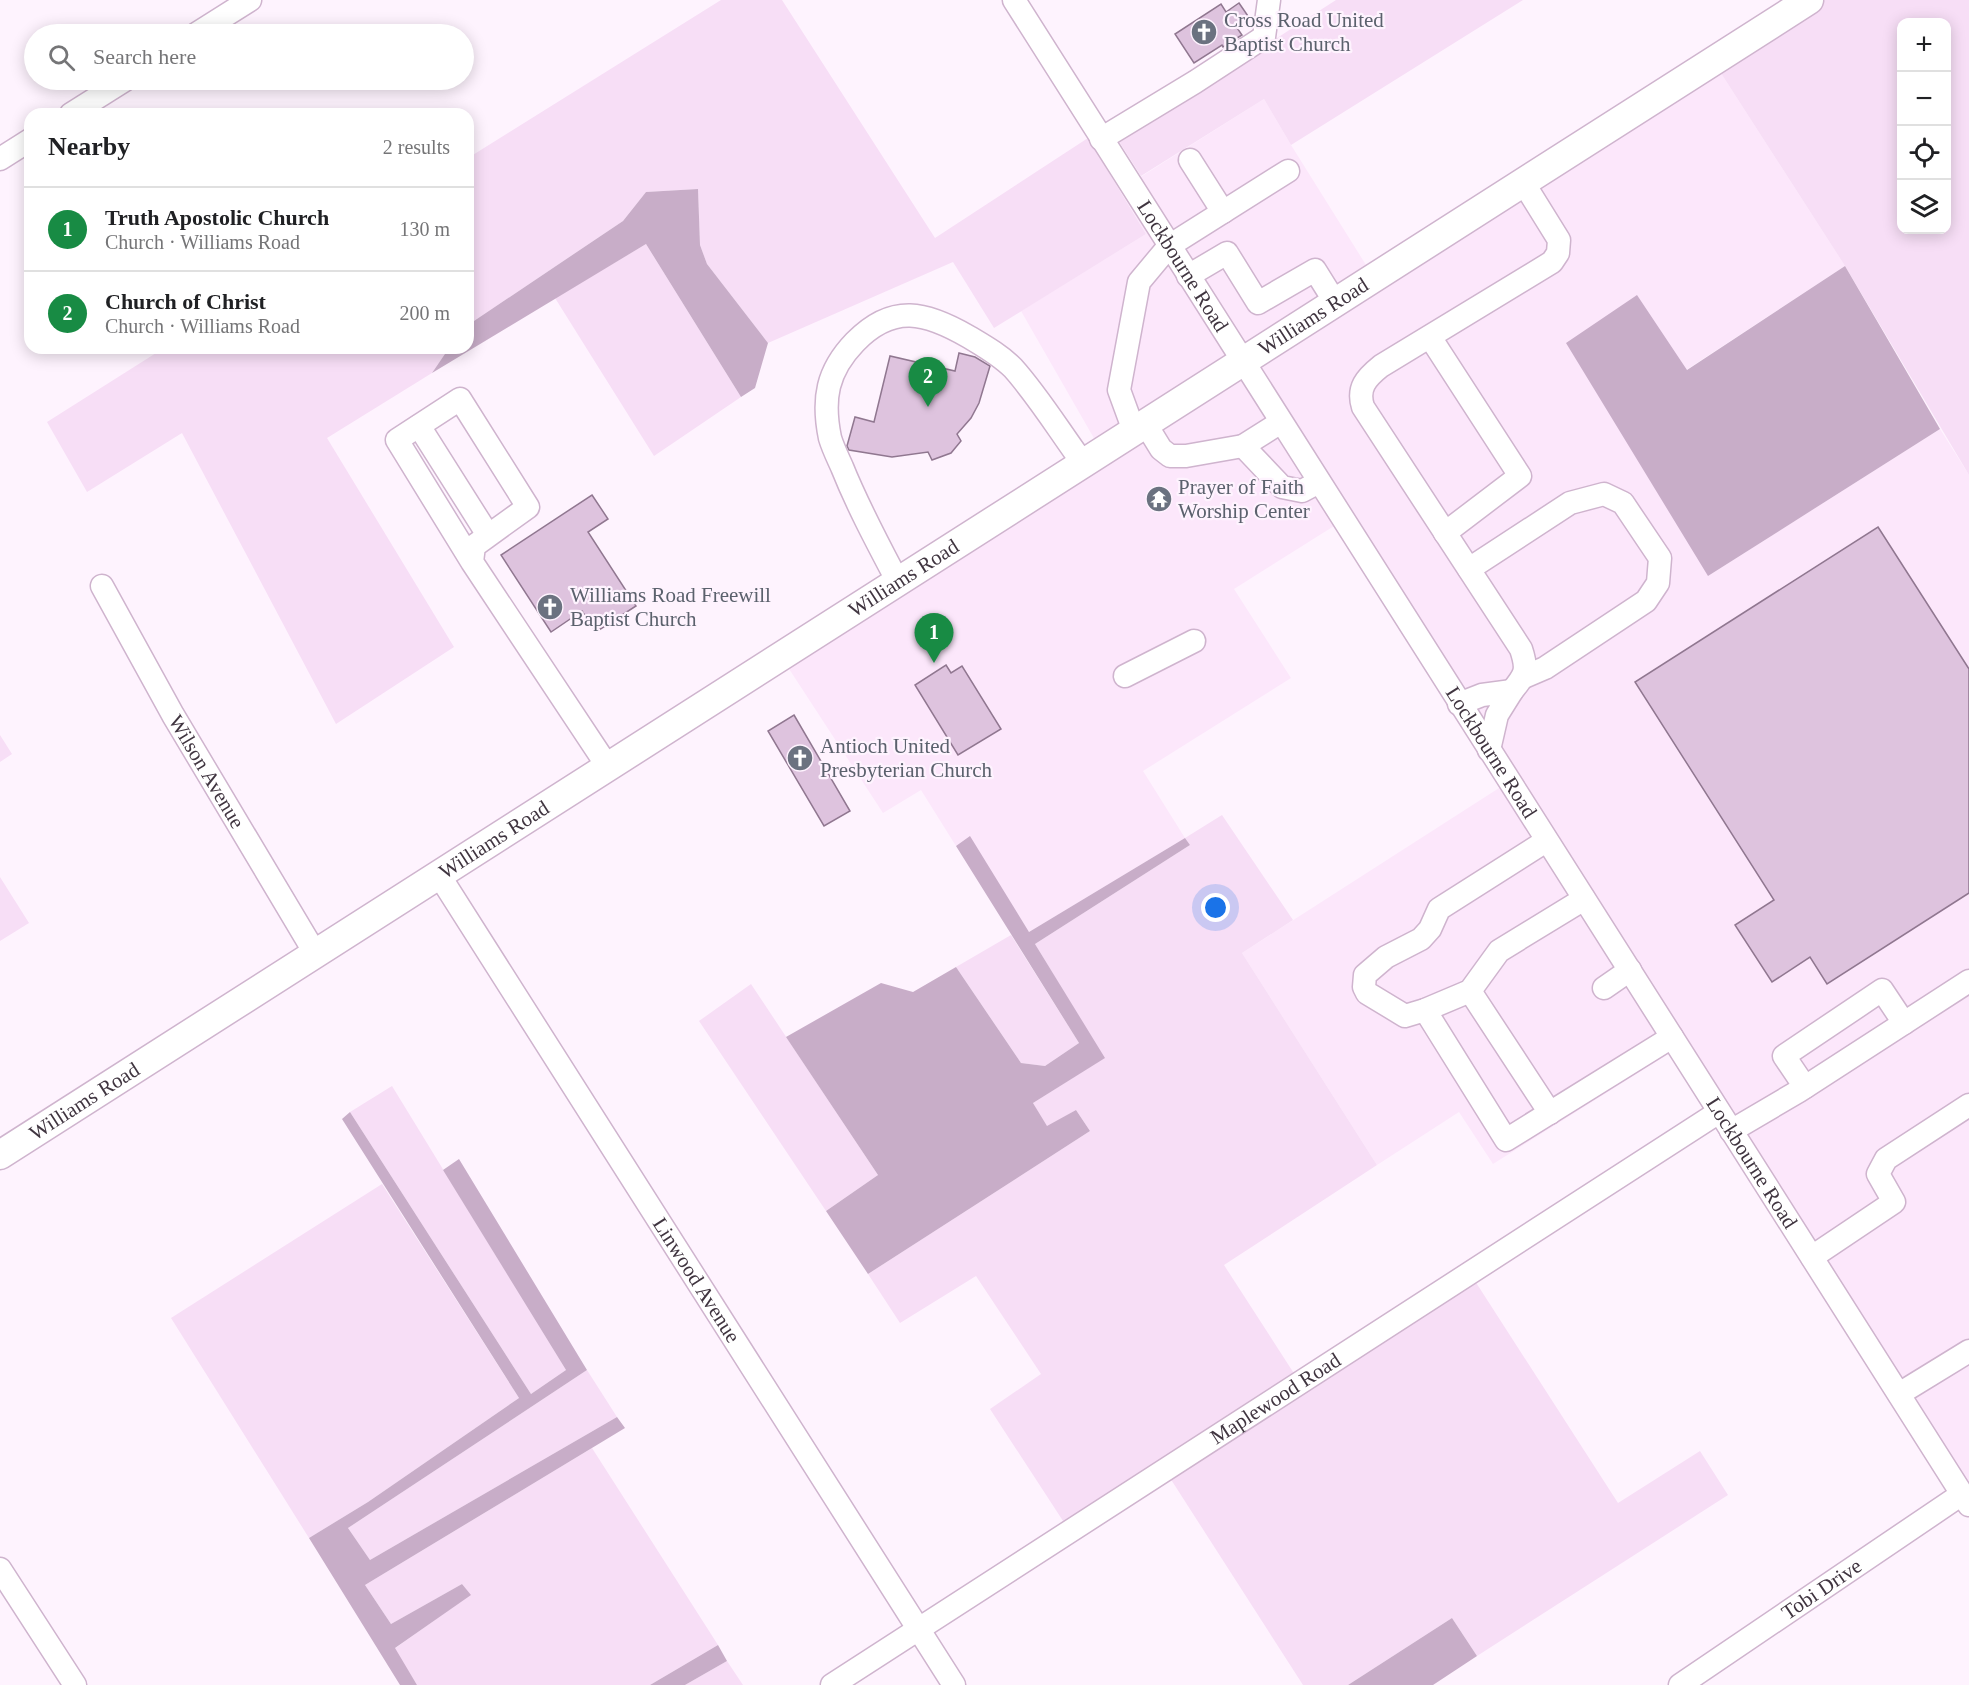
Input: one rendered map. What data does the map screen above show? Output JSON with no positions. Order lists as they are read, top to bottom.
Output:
{
  "streets": {
    "main road": ["Williams Road"],
    "street": [
      "Lockbourne Road",
      "Wilson Avenue",
      "Linwood Avenue",
      "Maplewood Road",
      "Tobi Drive"
    ]
  },
  "crossings": [
    ["Lockbourne Road", "Williams Road"],
    ["Lockbourne Road", "Maplewood Road"],
    ["Lockbourne Road", "Tobi Drive"],
    ["Williams Road", "Wilson Avenue"],
    ["Williams Road", "Linwood Avenue"],
    ["Linwood Avenue", "Maplewood Road"]
  ],
  "places": {
    "church": ["Cross Road United Baptist Church", "Williams Road Freewill Baptist Church", "Antioch United Presbyterian Church"],
    "temple": ["Prayer of Faith Worship Center"]
  },
  "page": {
    "map_buttons": ["+", "−"],
    "search": "Search here",
    "heading": ["Nearby", "2 results"],
    "list": [
      {
        "mark": "1",
        "name": "Truth Apostolic Church",
        "note": "Church · Williams Road",
        "value": "130 m"
      },
      {
        "mark": "2",
        "name": "Church of Christ",
        "note": "Church · Williams Road",
        "value": "200 m"
      }
    ],
    "pins": ["2", "1"]
  }
}
